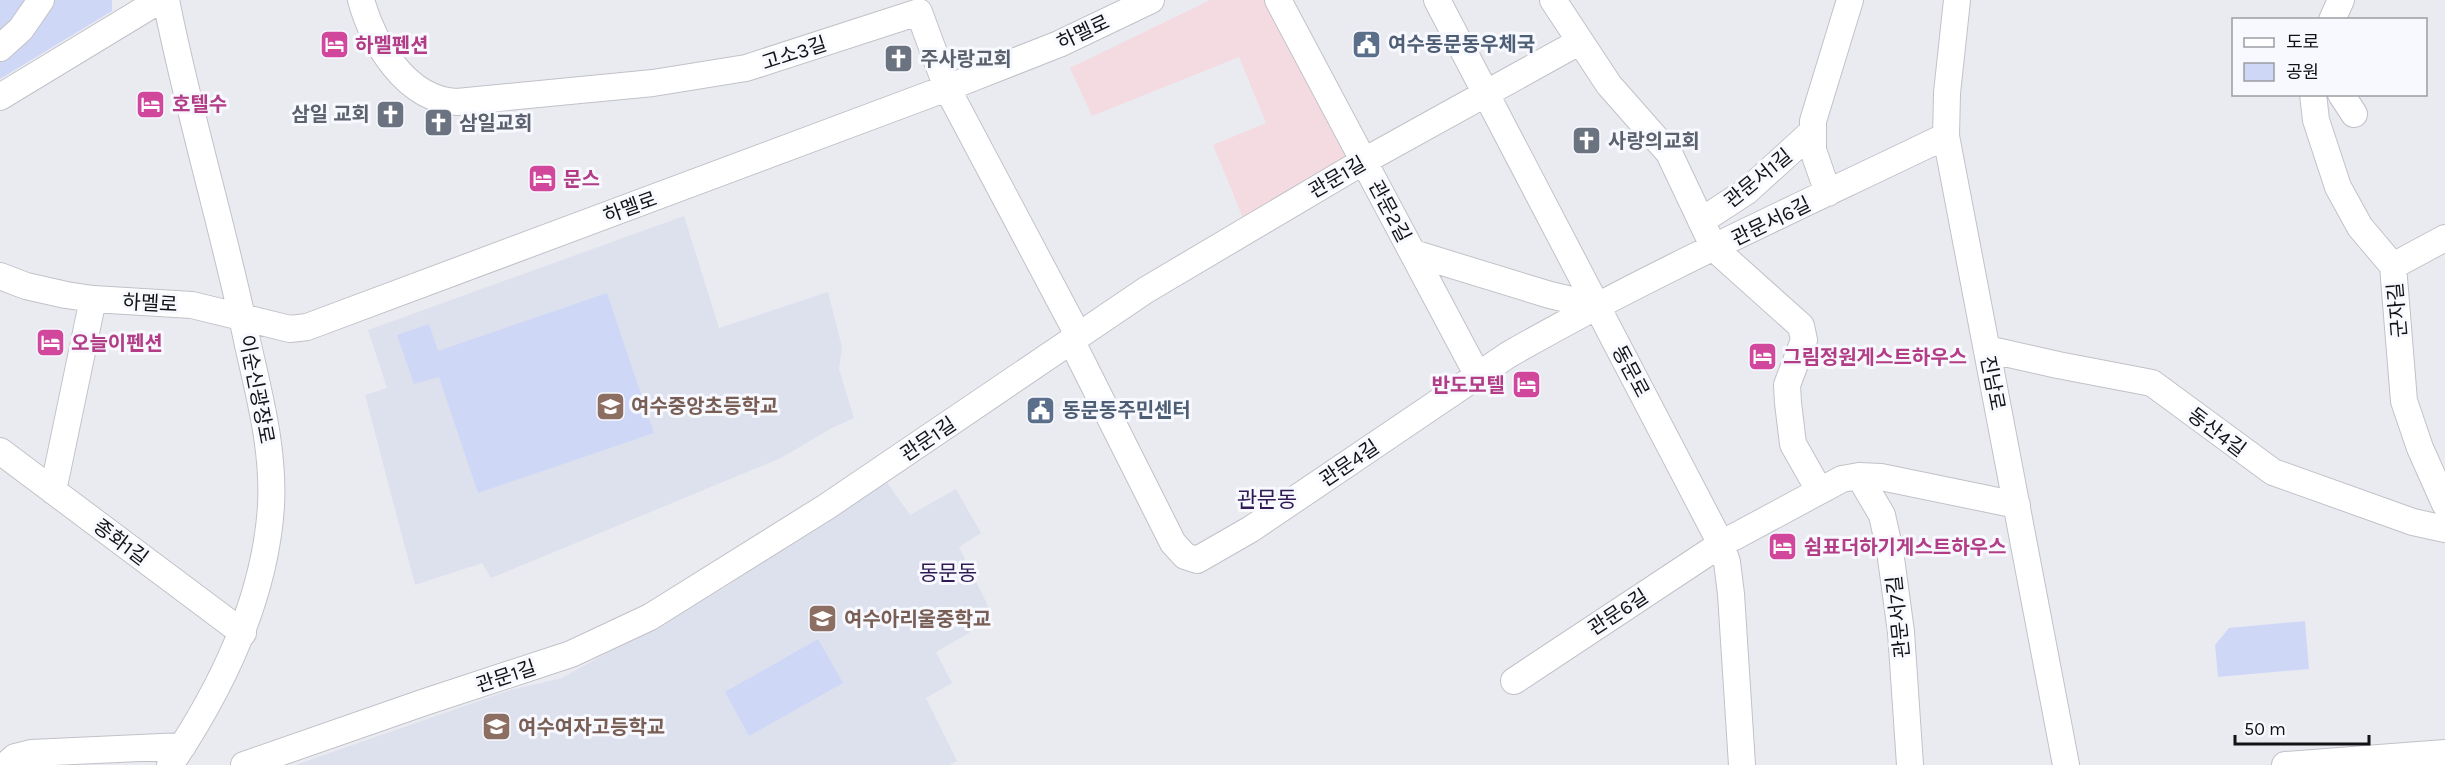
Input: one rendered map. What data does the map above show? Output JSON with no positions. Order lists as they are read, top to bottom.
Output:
{
  "streets": {
    "street": [
      "하멜로",
      "고소3길",
      "관문1길",
      "관문서1길",
      "관문2길",
      "관문서6길",
      "군자길",
      "동문로",
      "진남로",
      "이순신광장로",
      "동산4길",
      "관문4길",
      "종화1길",
      "관문6길",
      "관문서7길"
    ]
  },
  "crossings": [
    ["하멜로", "고소3길"],
    ["하멜로", "이순신광장로"],
    ["하멜로", "종화1길"],
    ["고소3길", "관문1길"],
    ["고소3길", "관문4길"],
    ["관문1길", "관문2길"],
    ["관문1길", "동문로"],
    ["관문1길", "관문4길"],
    ["관문2길", "관문서6길"],
    ["관문2길", "동문로"],
    ["관문2길", "관문4길"],
    ["관문서6길", "동문로"],
    ["관문서6길", "진남로"],
    ["관문서6길", "관문4길"],
    ["동문로", "관문4길"],
    ["동문로", "관문6길"],
    ["진남로", "동산4길"],
    ["이순신광장로", "종화1길"]
  ],
  "districts": ["관문동", "동문동"],
  "places": {
    "public building": ["여수동문동우체국", "동문동주민센터"],
    "hotel": [
      "하멜펜션",
      "호텔수",
      "문스",
      "오늘이펜션",
      "그림정원게스트하우스",
      "반도모텔",
      "쉼표더하기게스트하우스"
    ],
    "church": [
      "주사랑교회",
      "삼일 교회",
      "삼일교회",
      "사랑의교회"
    ],
    "school or university": ["여수중앙초등학교", "여수아리울중학교", "여수여자고등학교"]
  },
  "legend": ["도로", "공원"],
  "scale_bar": "50 m"
}
